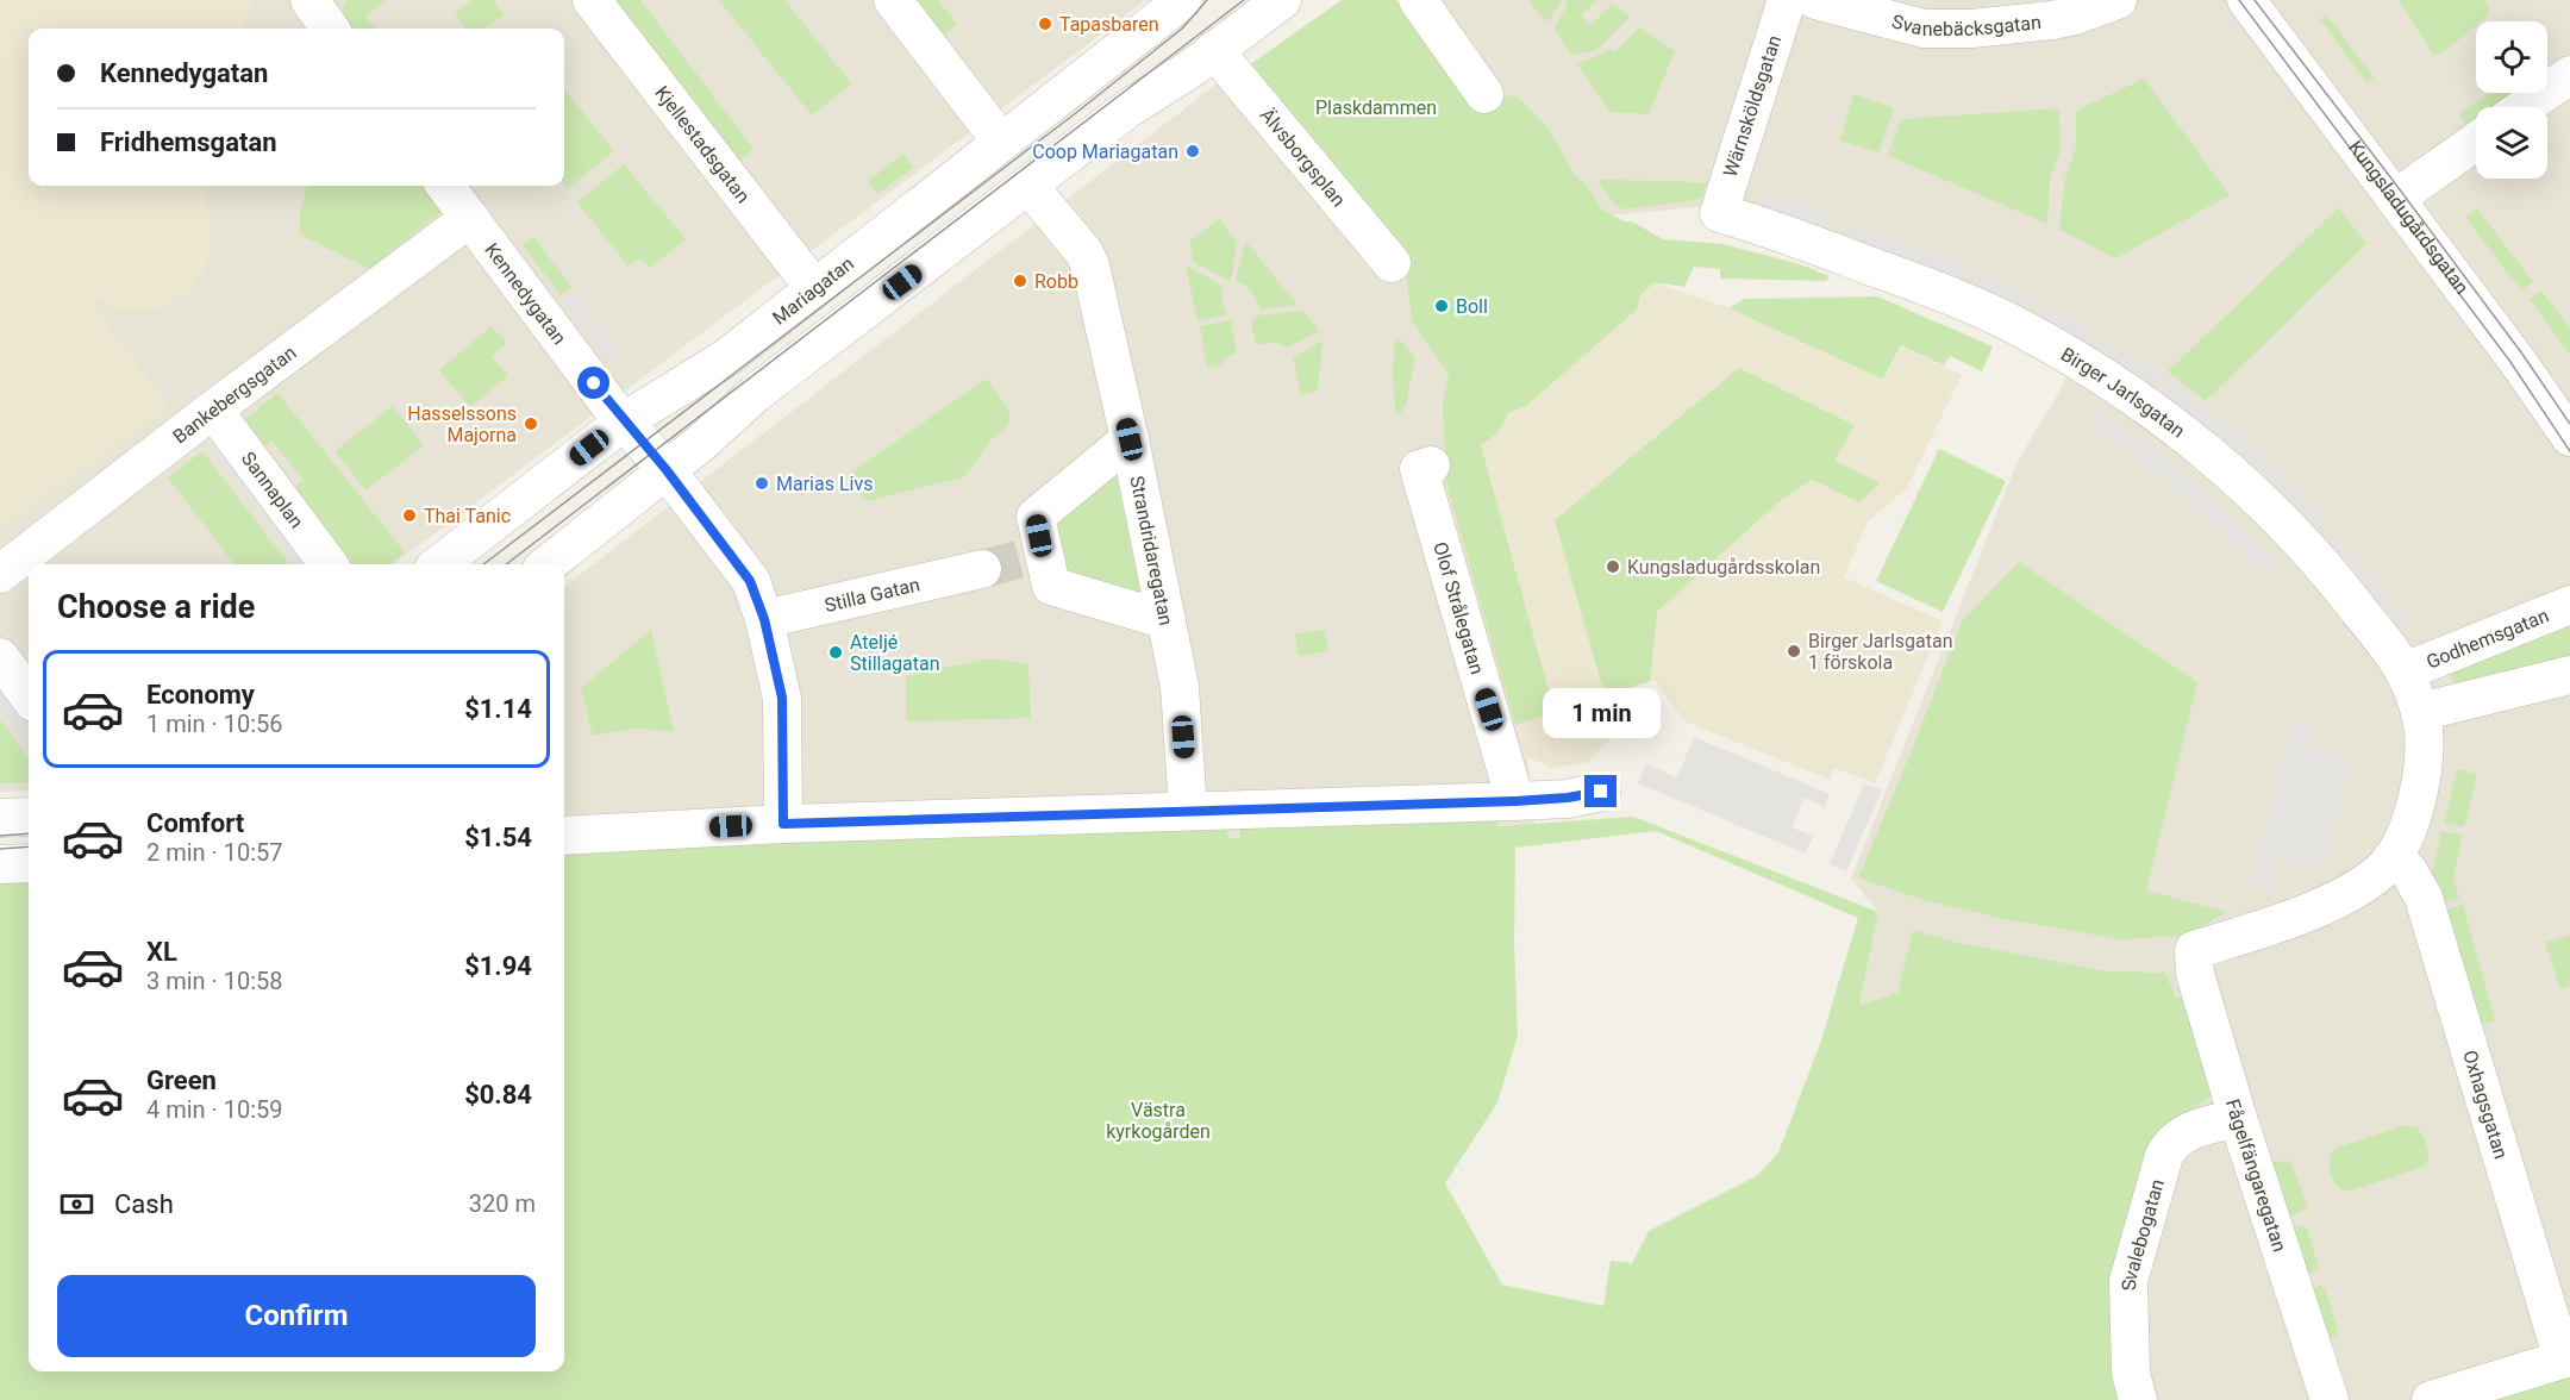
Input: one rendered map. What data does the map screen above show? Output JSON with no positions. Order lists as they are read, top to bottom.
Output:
{
  "streets": {
    "street": [
      "Svanebäcksgatan",
      "Wärnsköldsgatan",
      "Kjellestadsgatan",
      "Älvsborgsplan",
      "Kungsladugårdsgatan",
      "Mariagatan",
      "Kennedygatan",
      "Birger Jarlsgatan",
      "Bankebergsgatan",
      "Sannaplan",
      "Strandridaregatan",
      "Stilla Gatan",
      "Olof Strålegatan",
      "Godhemsgatan",
      "Oxhagsgatan",
      "Fågelfängaregatan",
      "Svalebogatan"
    ]
  },
  "crossings": [
    ["Wärnsköldsgatan", "Birger Jarlsgatan"],
    ["Kjellestadsgatan", "Mariagatan"],
    ["Mariagatan", "Kennedygatan"],
    ["Kennedygatan", "Bankebergsgatan"],
    ["Kennedygatan", "Stilla Gatan"],
    ["Birger Jarlsgatan", "Godhemsgatan"],
    ["Birger Jarlsgatan", "Oxhagsgatan"],
    ["Birger Jarlsgatan", "Fågelfängaregatan"],
    ["Bankebergsgatan", "Sannaplan"],
    ["Oxhagsgatan", "Fågelfängaregatan"],
    ["Fågelfängaregatan", "Svalebogatan"]
  ],
  "parks": ["Plaskdammen", "Västra kyrkogården"],
  "places": [
    "Tapasbaren",
    "Coop Mariagatan",
    "Robb",
    "Boll",
    "Hasselssons Majorna",
    "Marias Livs",
    "Thai Tanic",
    "Kungsladugårdsskolan",
    "Birger Jarlsgatan 1 förskola",
    "Ateljé Stillagatan"
  ],
  "page": {
    "banner": ["Kennedygatan", "Fridhemsgatan"],
    "heading": "Choose a ride",
    "list": [
      {
        "name": "Economy",
        "note": "1 min · 10:56",
        "value": "$1.14"
      },
      {
        "name": "Comfort",
        "note": "2 min · 10:57",
        "value": "$1.54"
      },
      {
        "name": "XL",
        "note": "3 min · 10:58",
        "value": "$1.94"
      },
      {
        "name": "Green",
        "note": "4 min · 10:59",
        "value": "$0.84"
      }
    ],
    "bubble": "1 min",
    "pay": ["Cash", "320 m"],
    "buttons": "Confirm"
  }
}
